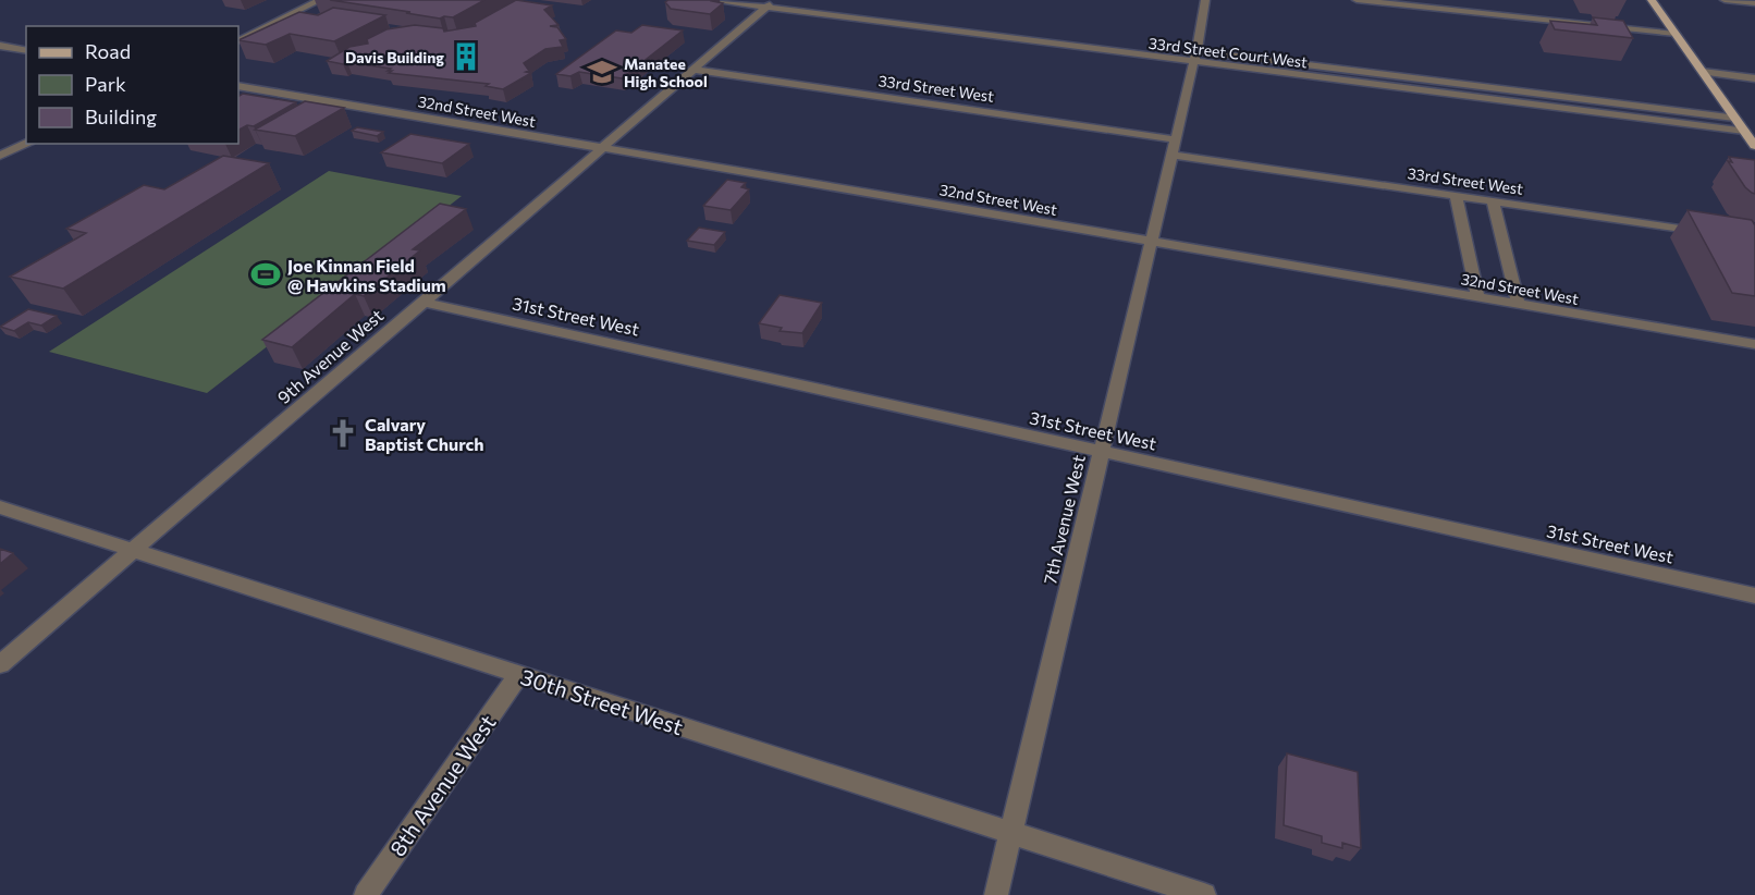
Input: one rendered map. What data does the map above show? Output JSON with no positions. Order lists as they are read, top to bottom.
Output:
{
  "streets": {
    "street": [
      "33rd Street Court West",
      "33rd Street West",
      "32nd Street West",
      "31st Street West",
      "9th Avenue West",
      "7th Avenue West",
      "30th Street West",
      "8th Avenue West"
    ]
  },
  "crossings": [
    ["33rd Street Court West", "9th Avenue West"],
    ["33rd Street Court West", "7th Avenue West"],
    ["33rd Street West", "9th Avenue West"],
    ["33rd Street West", "7th Avenue West"],
    ["32nd Street West", "9th Avenue West"],
    ["32nd Street West", "7th Avenue West"],
    ["31st Street West", "9th Avenue West"],
    ["31st Street West", "7th Avenue West"],
    ["9th Avenue West", "30th Street West"],
    ["7th Avenue West", "30th Street West"],
    ["30th Street West", "8th Avenue West"]
  ],
  "places": {
    "building": ["Davis Building"],
    "school or university": ["Manatee High School"],
    "sports": ["Joe Kinnan Field @ Hawkins Stadium"],
    "church": ["Calvary Baptist Church"]
  },
  "legend": ["Road", "Park", "Building"]
}
